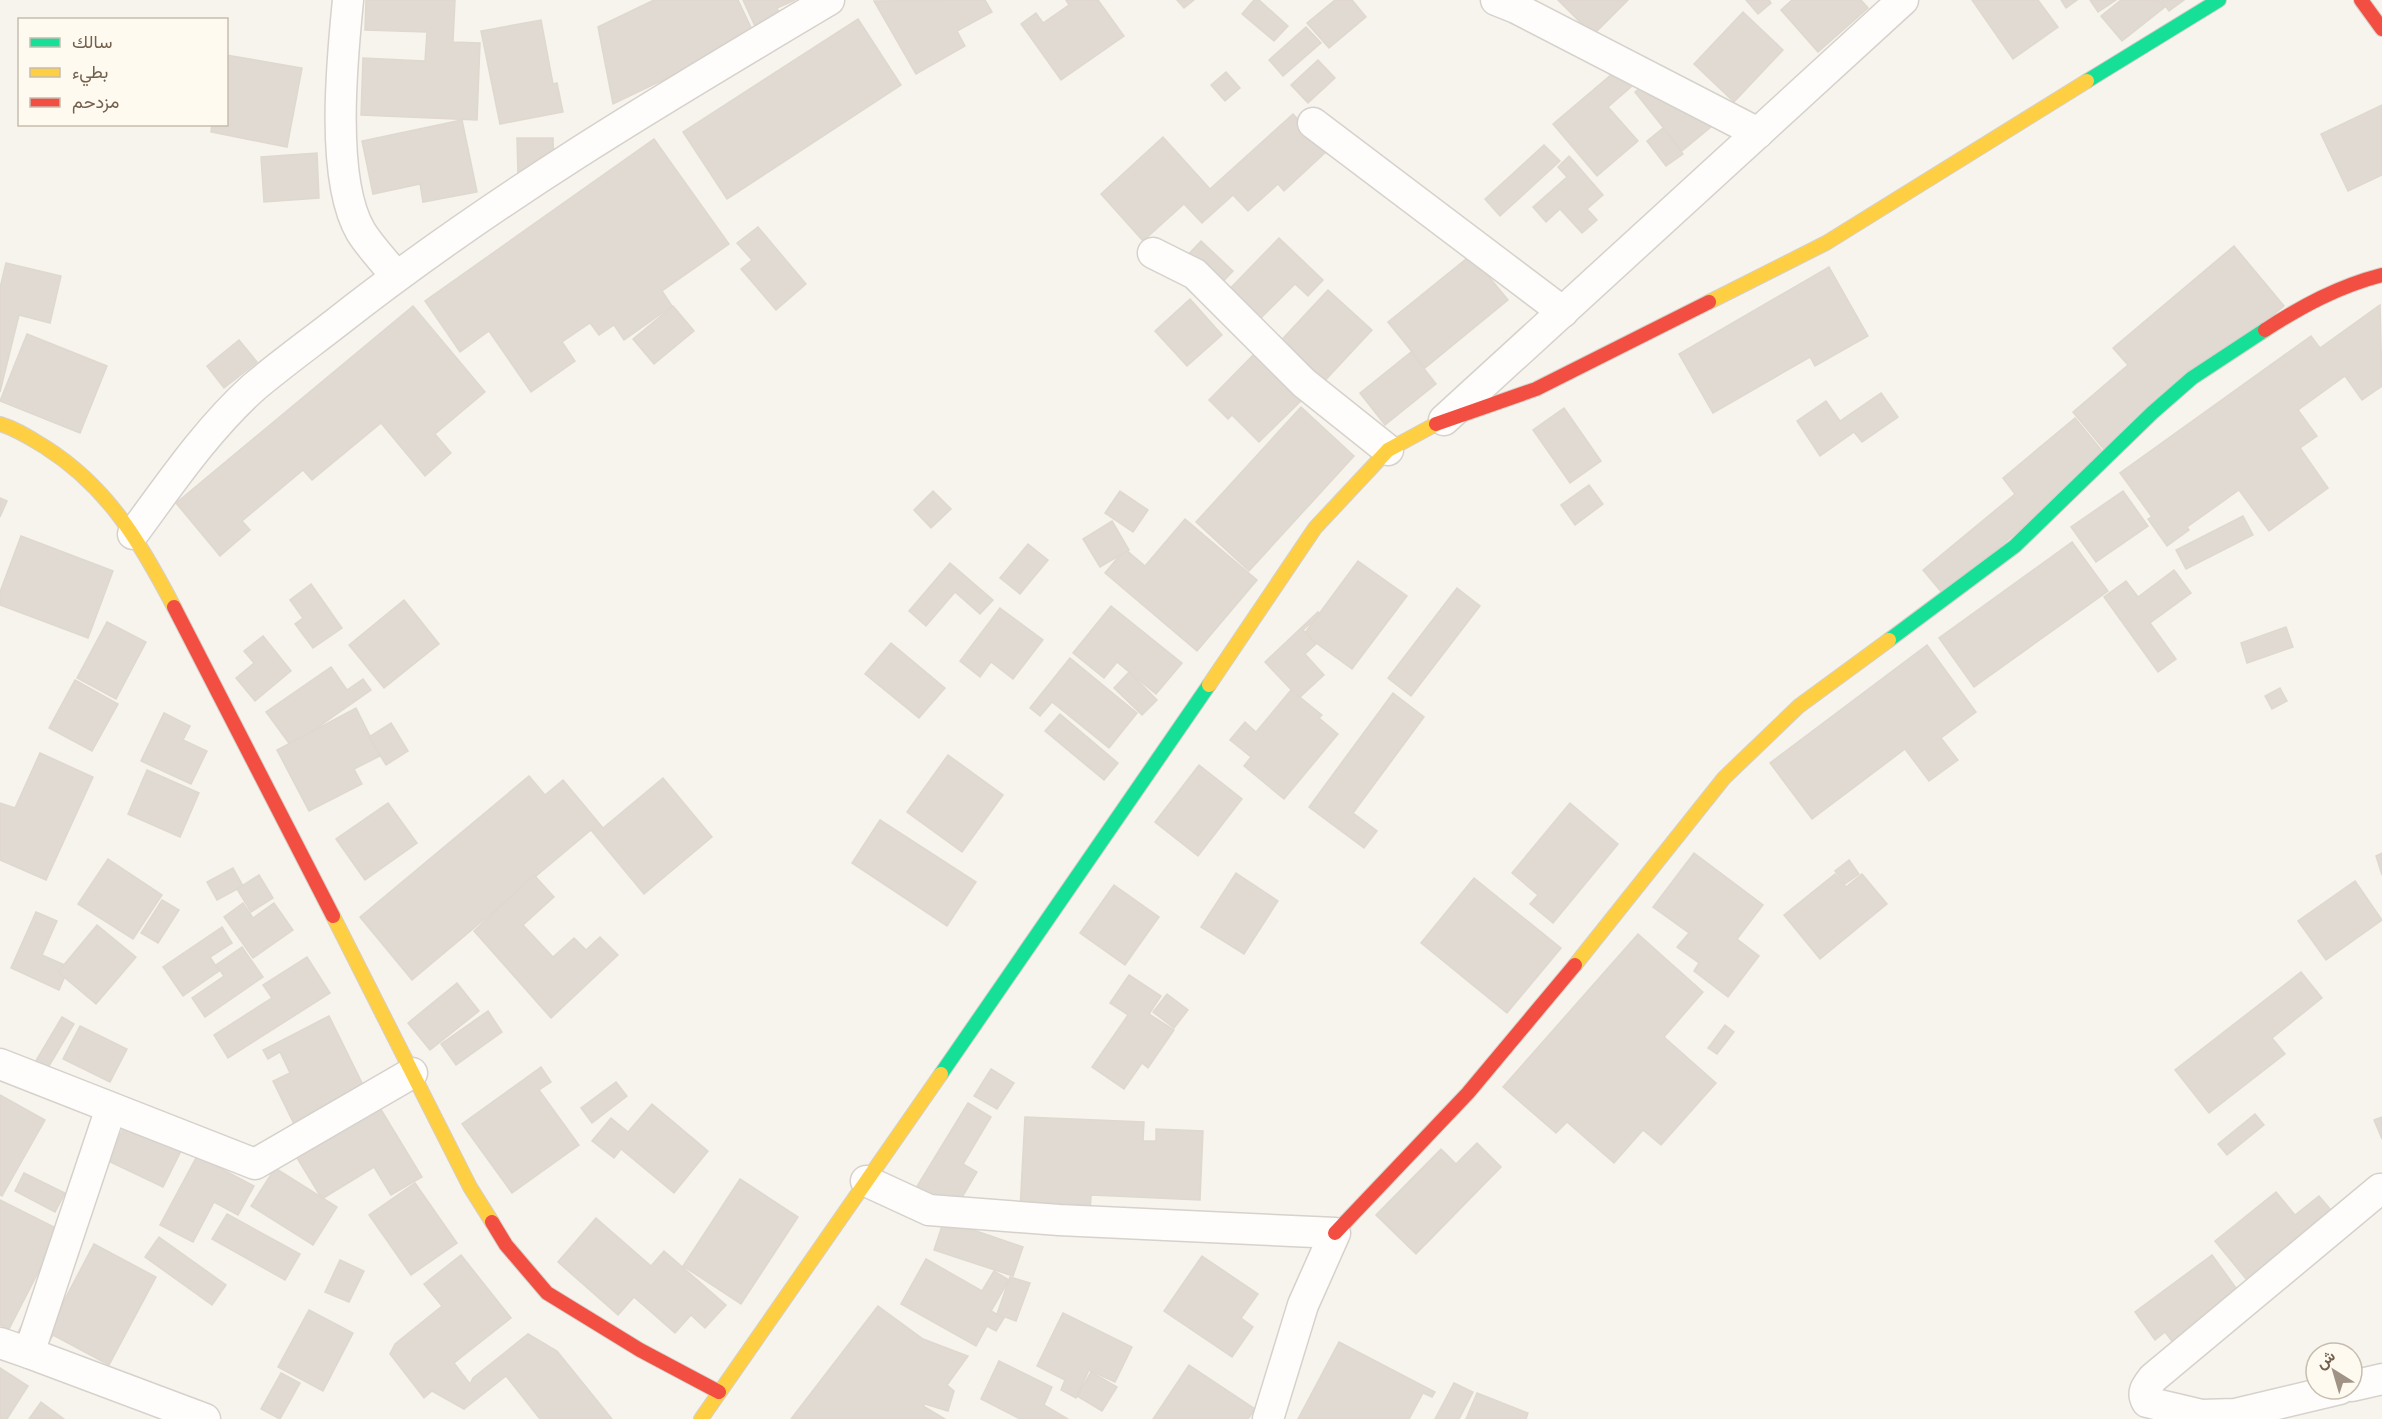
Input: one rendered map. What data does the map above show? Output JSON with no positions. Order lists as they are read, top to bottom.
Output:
{
  "legend": ["سالك", "بطيء", "مزدحم"],
  "north": "top left"
}
